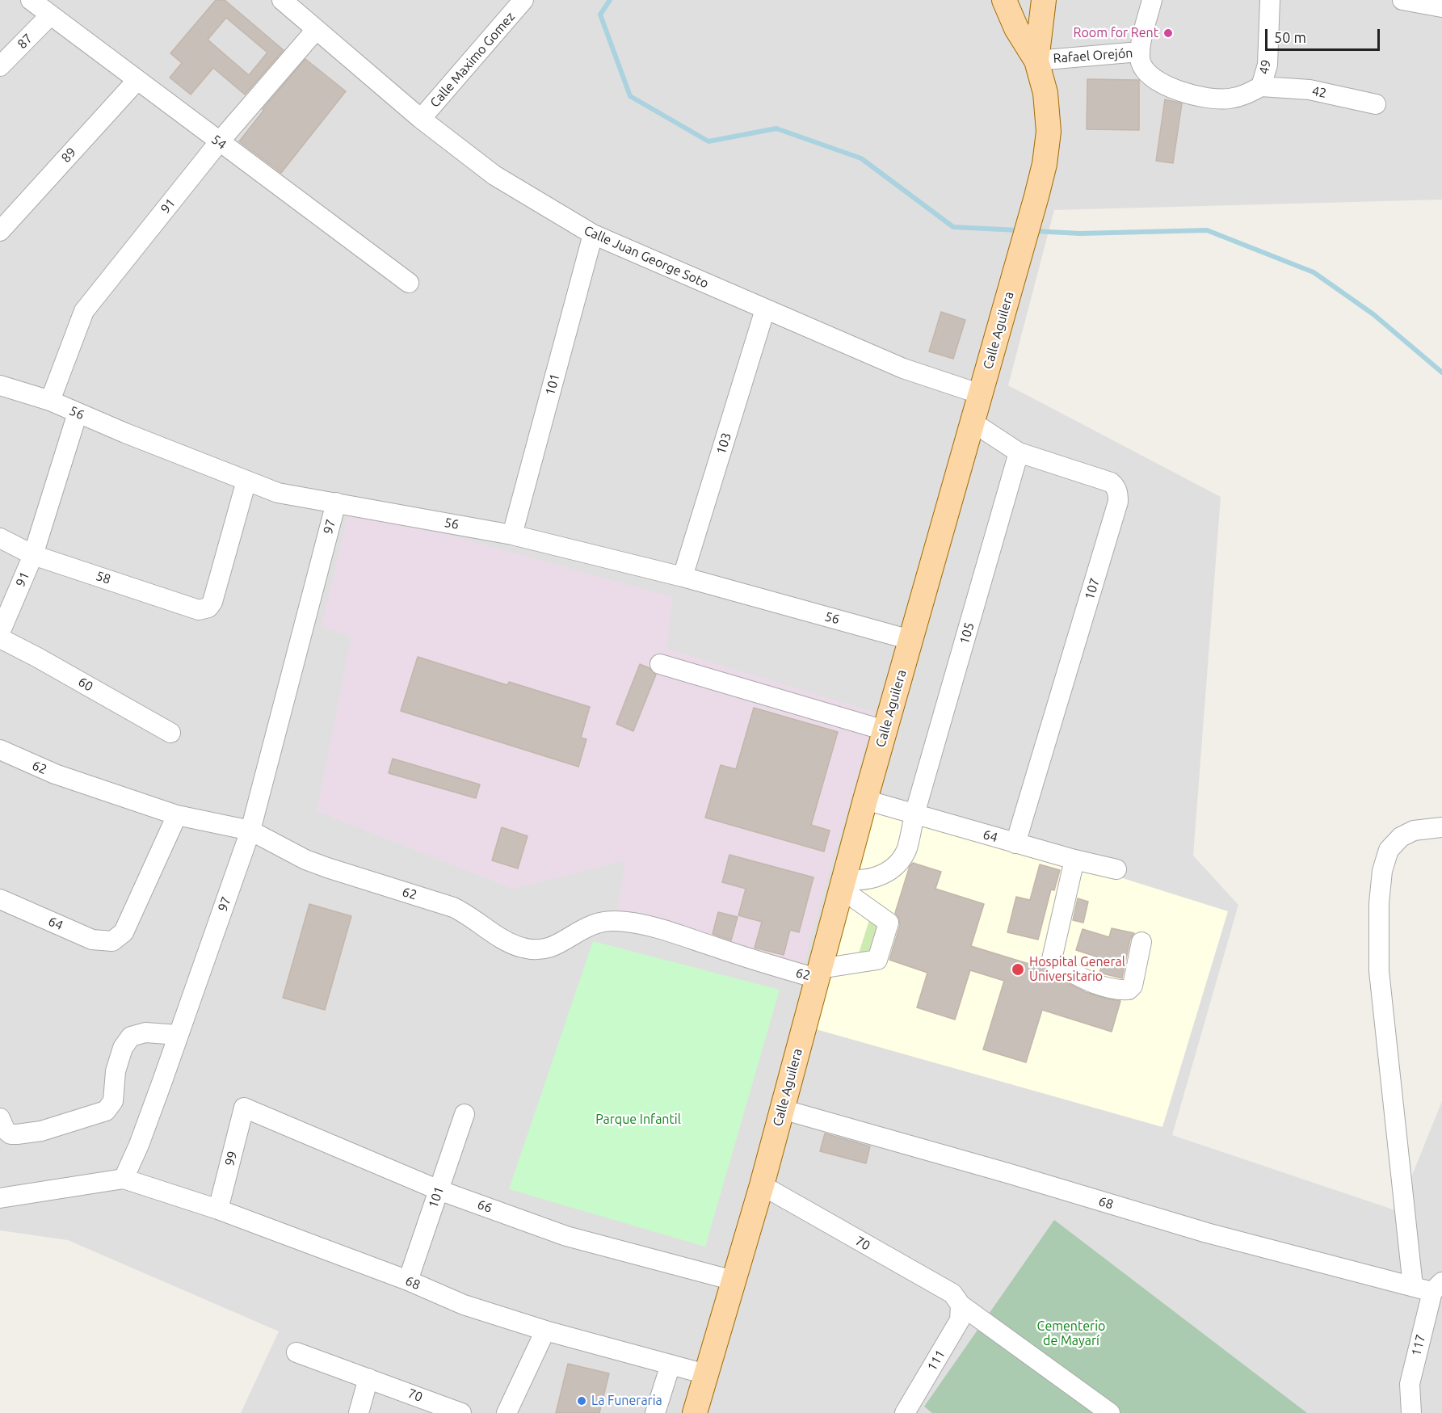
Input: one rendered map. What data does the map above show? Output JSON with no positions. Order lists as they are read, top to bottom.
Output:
{
  "streets": {
    "main road": ["Calle Aguilera"],
    "street": [
      "87",
      "Rafael Orejón",
      "Calle Maximo Gomez",
      "49",
      "42",
      "54",
      "89",
      "91",
      "Calle Juan George Soto",
      "101",
      "56",
      "103",
      "97",
      "58",
      "107",
      "105",
      "60",
      "62",
      "64",
      "99",
      "68",
      "66",
      "70",
      "117",
      "111"
    ]
  },
  "crossings": [
    ["87", "54"],
    ["Rafael Orejón", "49"],
    ["Rafael Orejón", "42"],
    ["Rafael Orejón", "Calle Aguilera"],
    ["Calle Maximo Gomez", "Calle Juan George Soto"],
    ["49", "42"],
    ["54", "89"],
    ["54", "91"],
    ["91", "Calle Juan George Soto"],
    ["91", "56"],
    ["91", "58"],
    ["Calle Juan George Soto", "Calle Aguilera"],
    ["Calle Juan George Soto", "101"],
    ["Calle Juan George Soto", "103"],
    ["Calle Aguilera", "56"],
    ["Calle Aguilera", "107"],
    ["Calle Aguilera", "105"],
    ["Calle Aguilera", "62"],
    ["Calle Aguilera", "64"],
    ["Calle Aguilera", "68"],
    ["Calle Aguilera", "66"],
    ["Calle Aguilera", "70"],
    ["101", "56"],
    ["101", "68"],
    ["101", "66"],
    ["56", "103"],
    ["56", "97"],
    ["56", "58"],
    ["97", "62"],
    ["97", "68"],
    ["107", "105"],
    ["107", "64"],
    ["105", "64"],
    ["62", "64"],
    ["99", "68"],
    ["99", "66"],
    ["68", "117"],
    ["70", "111"]
  ],
  "parks": ["Parque Infantil", "Cementerio de Mayarí"],
  "places": ["Room for Rent", "Hospital General Universitario", "La Funeraria"],
  "scale_bar": "50 m"
}
